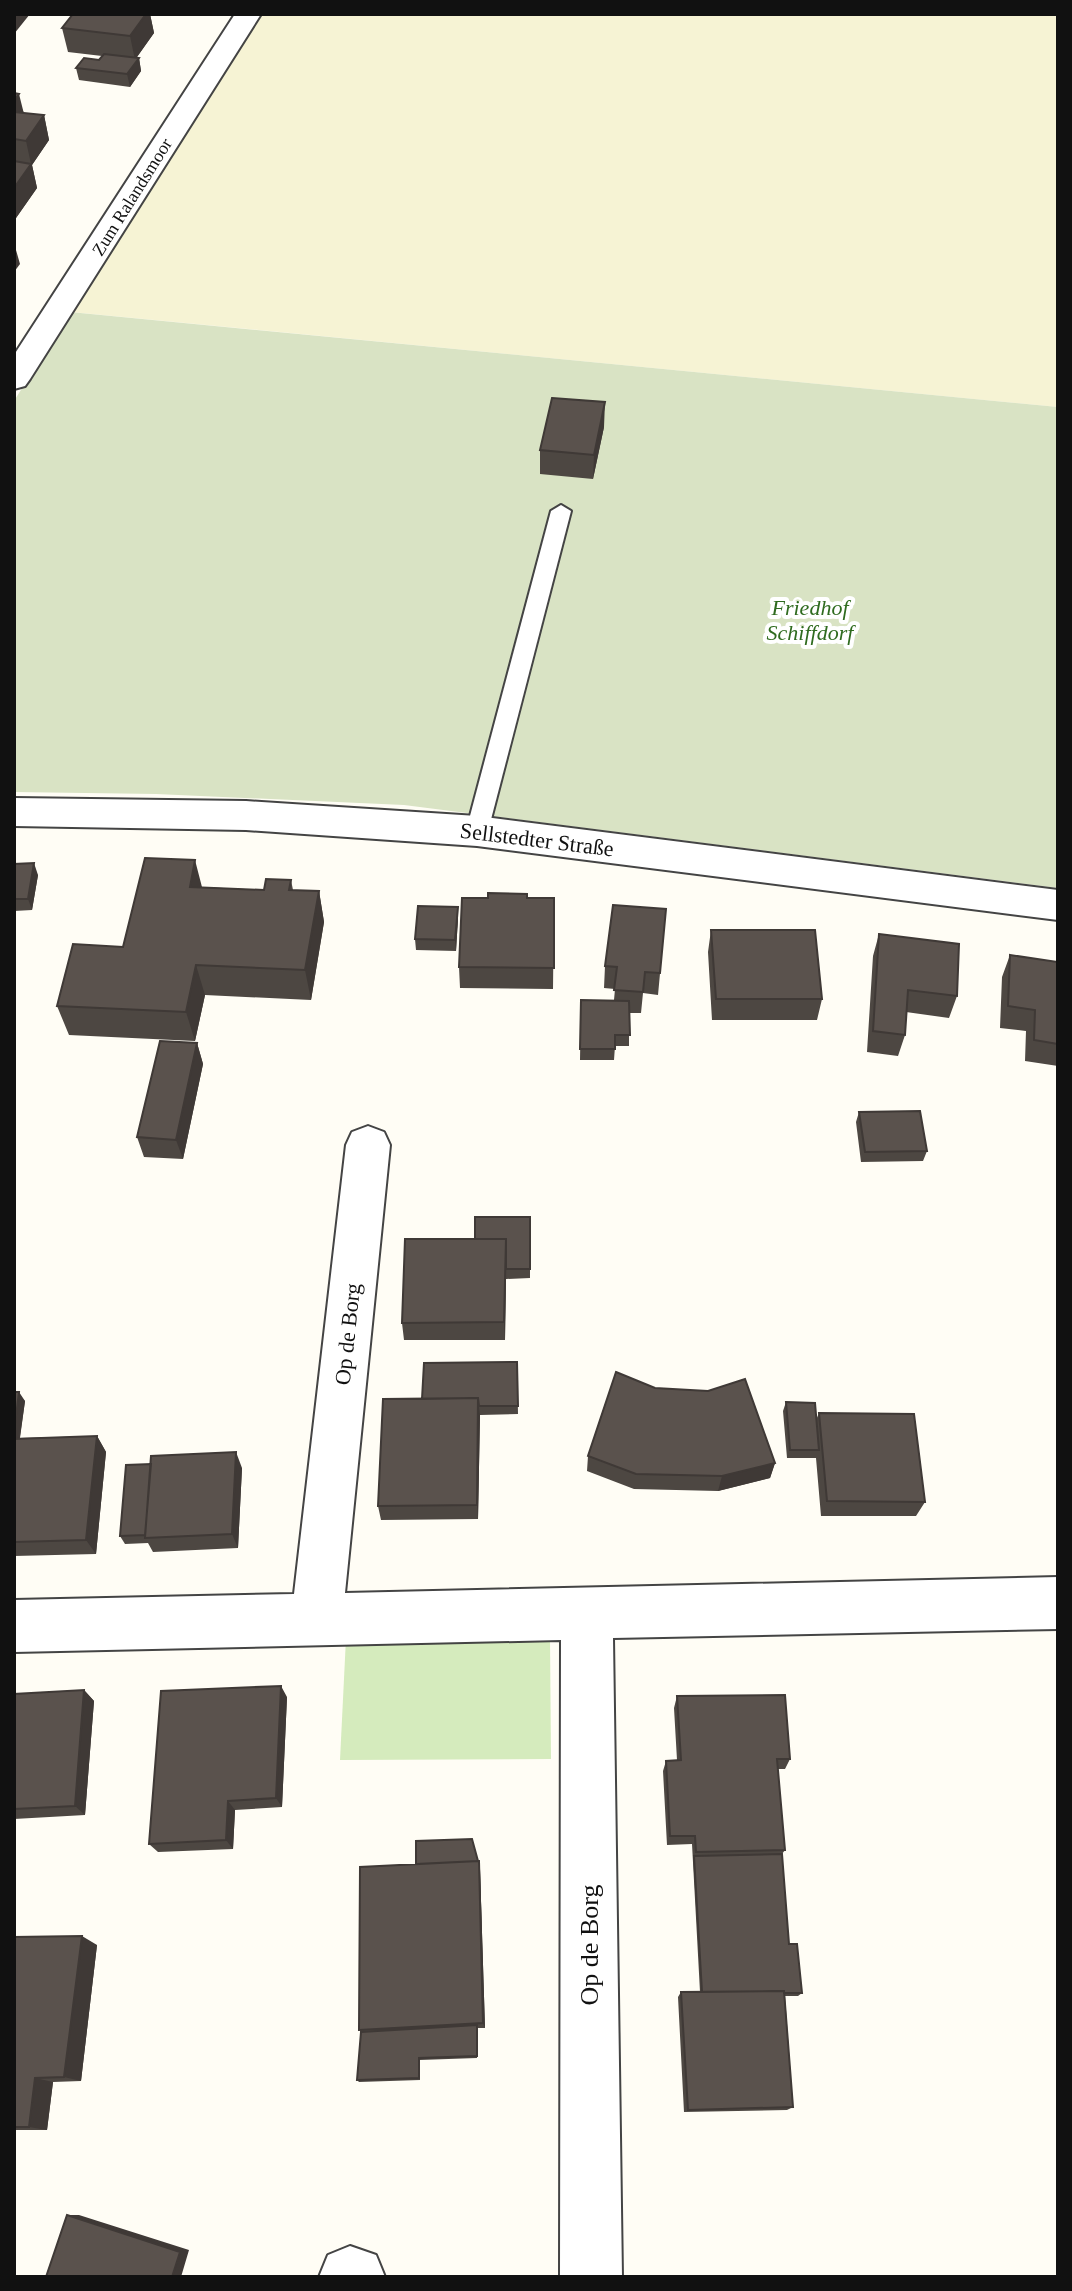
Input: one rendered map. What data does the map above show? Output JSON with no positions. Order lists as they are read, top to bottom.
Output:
{
  "streets": {
    "street": ["Zum Ralandsmoor", "Sellstedter Straße", "Op de Borg"]
  },
  "parks": ["Friedhof Schiffdorf"]
}
